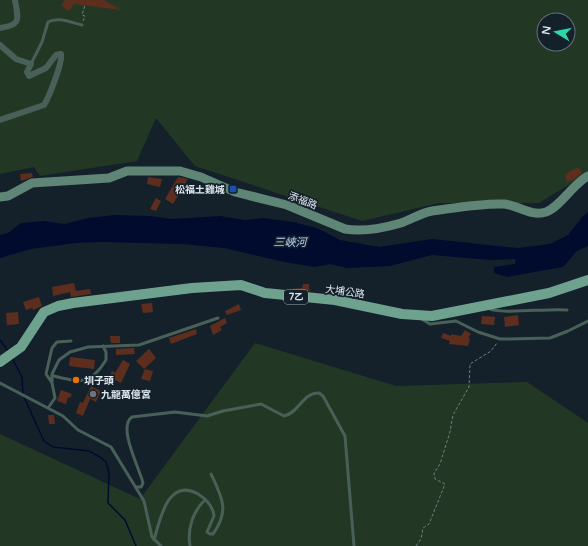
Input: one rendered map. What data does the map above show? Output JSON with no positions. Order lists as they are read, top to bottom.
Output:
{
  "streets": {
    "main road": ["大埔公路", "7乙"],
    "street": ["添福路"]
  },
  "water": ["三峽河"],
  "places": {
    "transit": ["松福土雞城"],
    "other": ["圳子頭", "九龍萬億宮"]
  },
  "north": "left"
}
